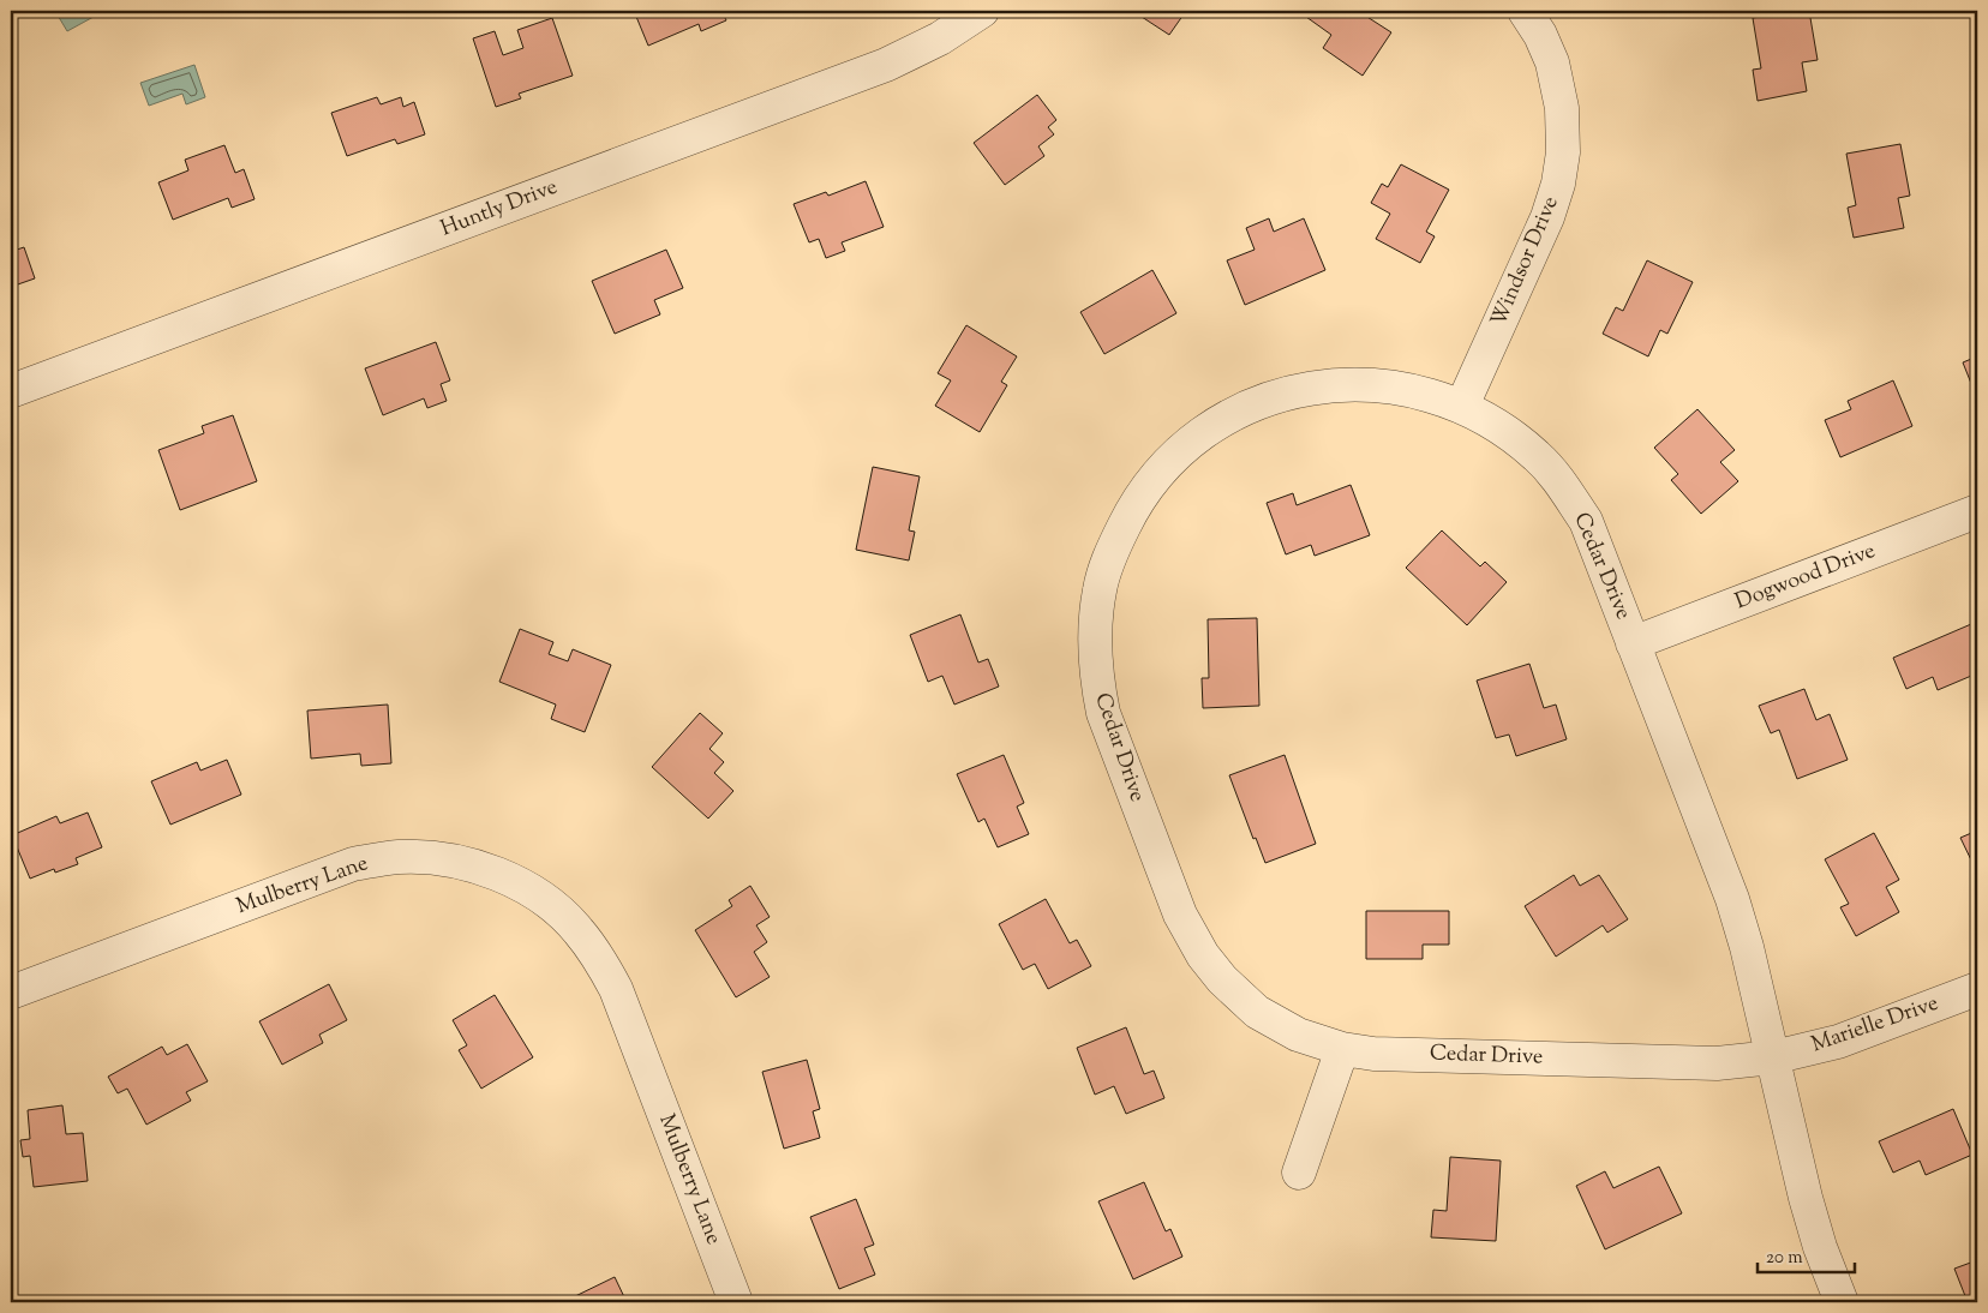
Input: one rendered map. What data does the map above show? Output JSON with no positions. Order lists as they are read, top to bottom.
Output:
{
  "streets": {
    "street": [
      "Huntly Drive",
      "Windsor Drive",
      "Cedar Drive",
      "Dogwood Drive",
      "Mulberry Lane",
      "Marielle Drive"
    ]
  },
  "crossings": [
    ["Windsor Drive", "Cedar Drive"],
    ["Cedar Drive", "Dogwood Drive"],
    ["Cedar Drive", "Marielle Drive"]
  ],
  "scale_bar": "20 m"
}
